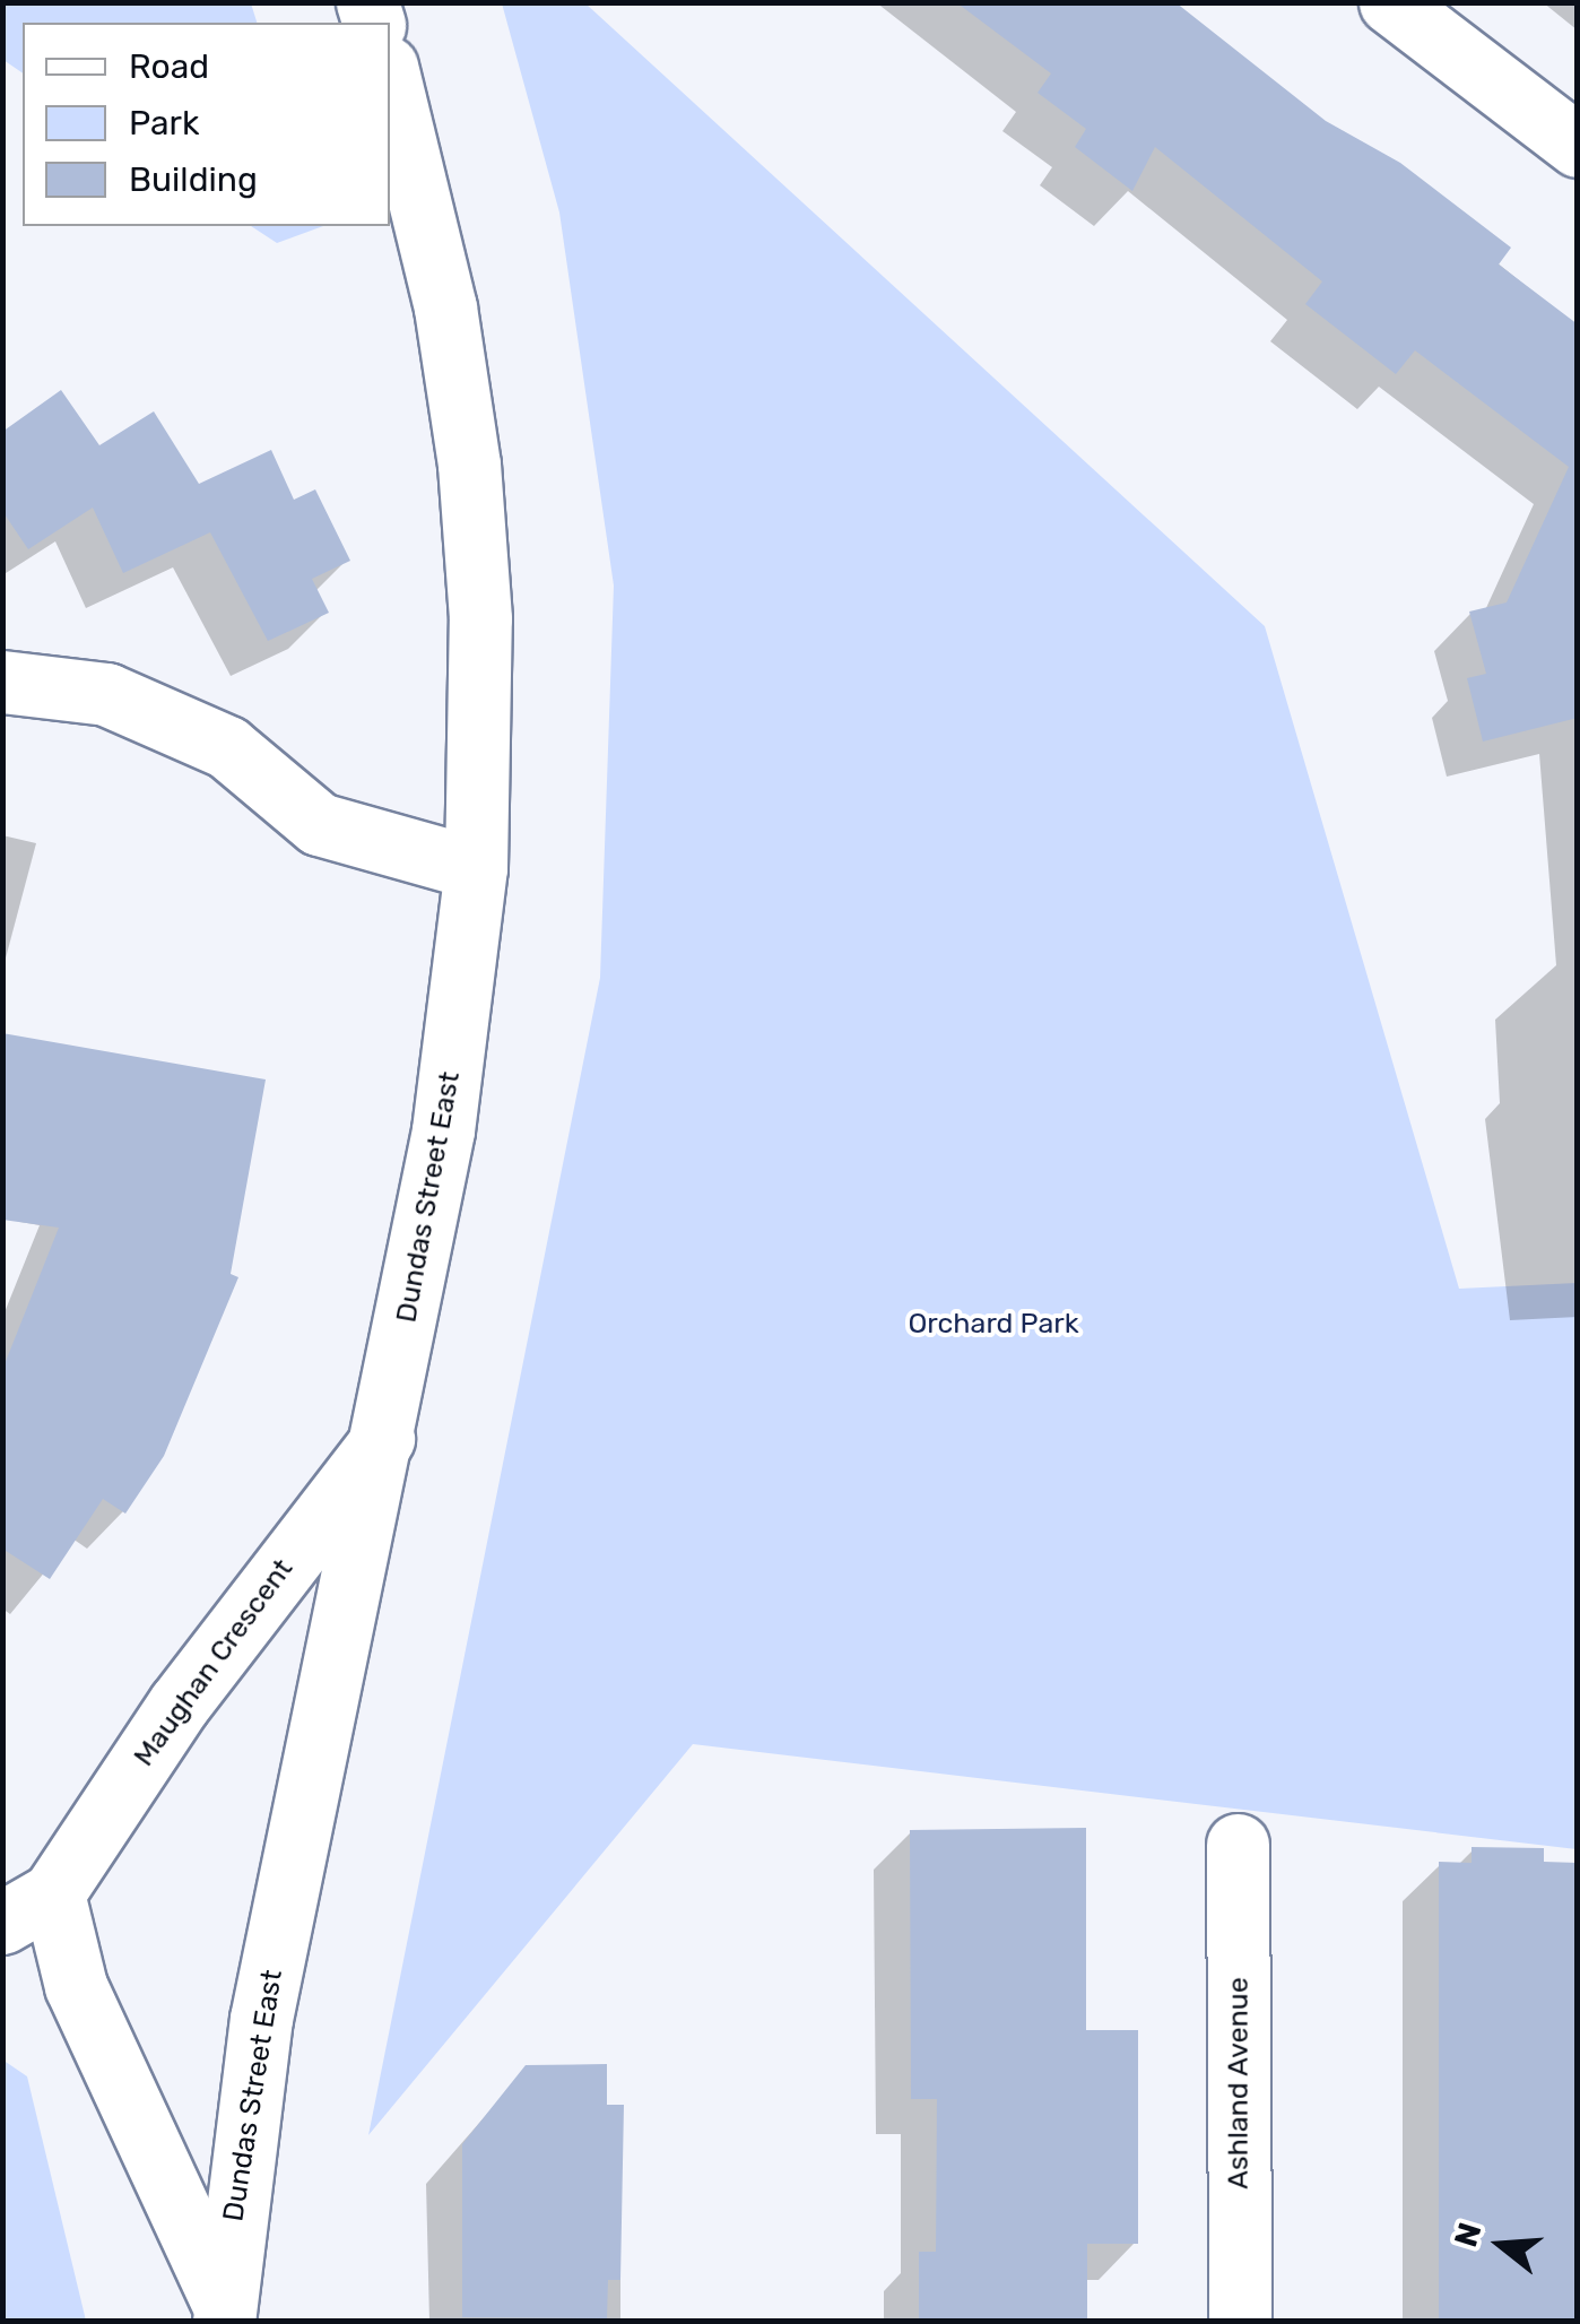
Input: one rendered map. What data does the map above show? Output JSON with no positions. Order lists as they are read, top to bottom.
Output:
{
  "streets": {
    "street": ["Dundas Street East", "Maughan Crescent", "Ashland Avenue"]
  },
  "crossings": [
    ["Dundas Street East", "Maughan Crescent"]
  ],
  "parks": ["Orchard Park"],
  "legend": ["Road", "Park", "Building"],
  "north": "left"
}
